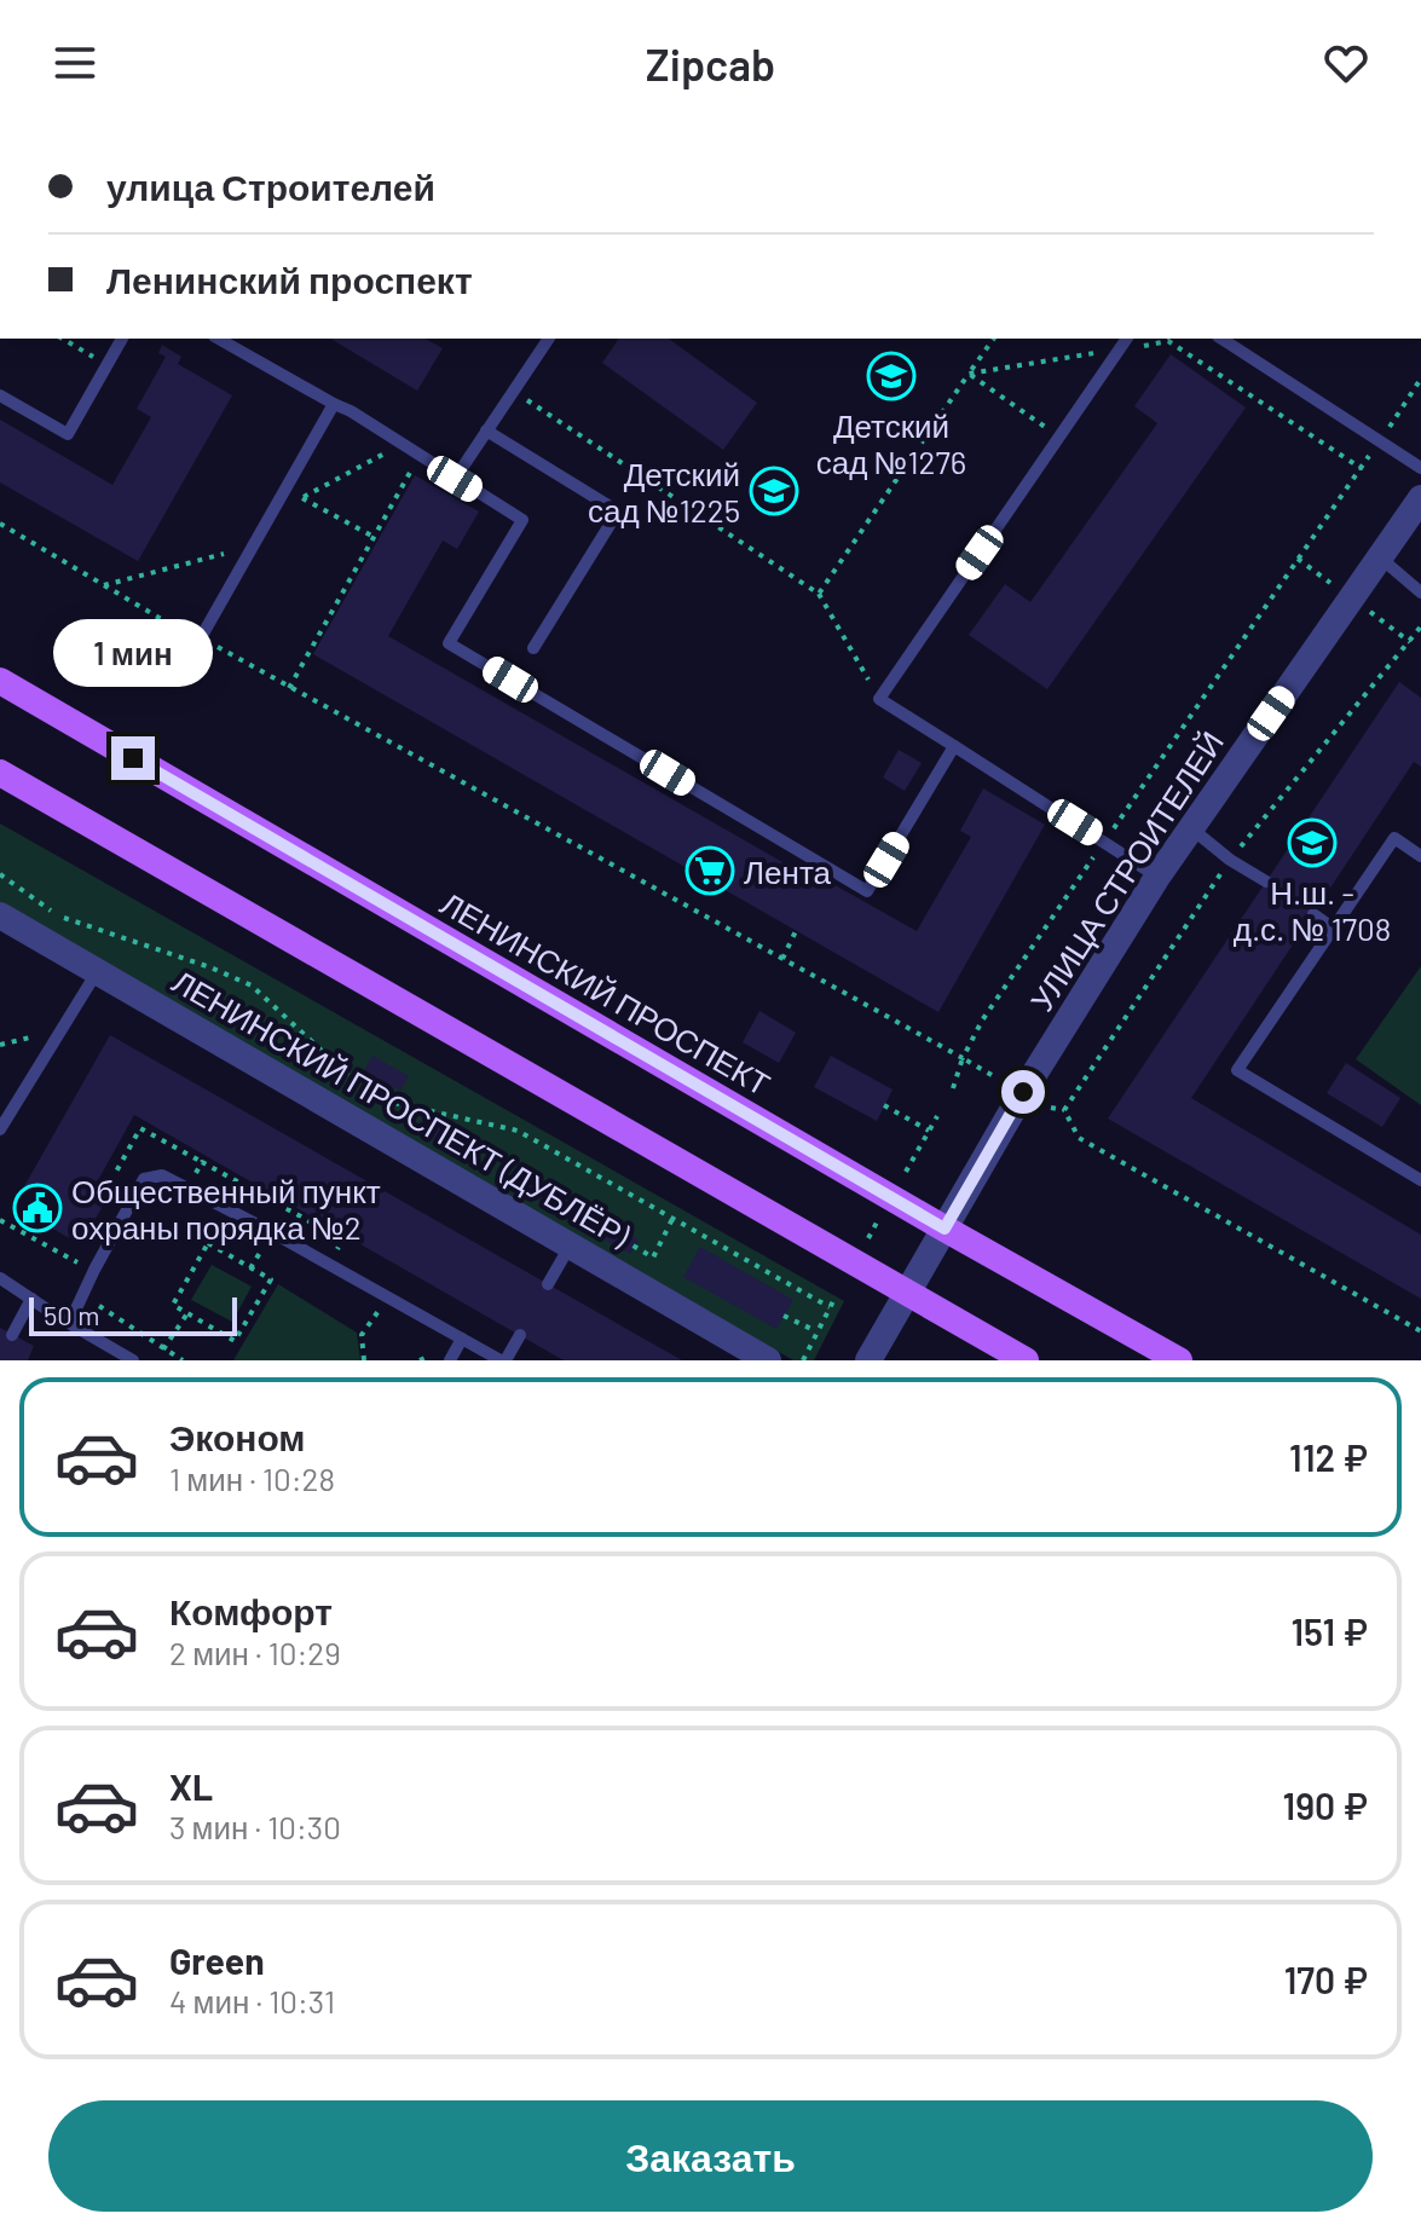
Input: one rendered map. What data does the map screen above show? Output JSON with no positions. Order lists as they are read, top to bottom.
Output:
{
  "streets": {
    "main road": ["ЛЕНИНСКИЙ ПРОСПЕКТ"],
    "street": ["УЛИЦА СТРОИТЕЛЕЙ", "ЛЕНИНСКИЙ ПРОСПЕКТ (ДУБЛЁР)"]
  },
  "crossings": [
    ["УЛИЦА СТРОИТЕЛЕЙ", "ЛЕНИНСКИЙ ПРОСПЕКТ"]
  ],
  "places": {
    "school or university": ["Детский сад №1276", "Детский сад №1225", "Н.ш. - д.с. № 1708"],
    "supermarket": ["Лента"],
    "public building": ["Общественный пункт охраны порядка №2"]
  },
  "scale_bar": "50 m",
  "page": {
    "header": "Zipcab",
    "banner": ["улица Строителей", "Ленинский проспект"],
    "bubble": "1 мин",
    "scale": "50 m",
    "list": [
      {
        "name": "Эконом",
        "note": "1 мин · 10:28",
        "value": "112 ₽"
      },
      {
        "name": "Комфорт",
        "note": "2 мин · 10:29",
        "value": "151 ₽"
      },
      {
        "name": "XL",
        "note": "3 мин · 10:30",
        "value": "190 ₽"
      },
      {
        "name": "Green",
        "note": "4 мин · 10:31",
        "value": "170 ₽"
      }
    ],
    "buttons": "Заказать"
  }
}
